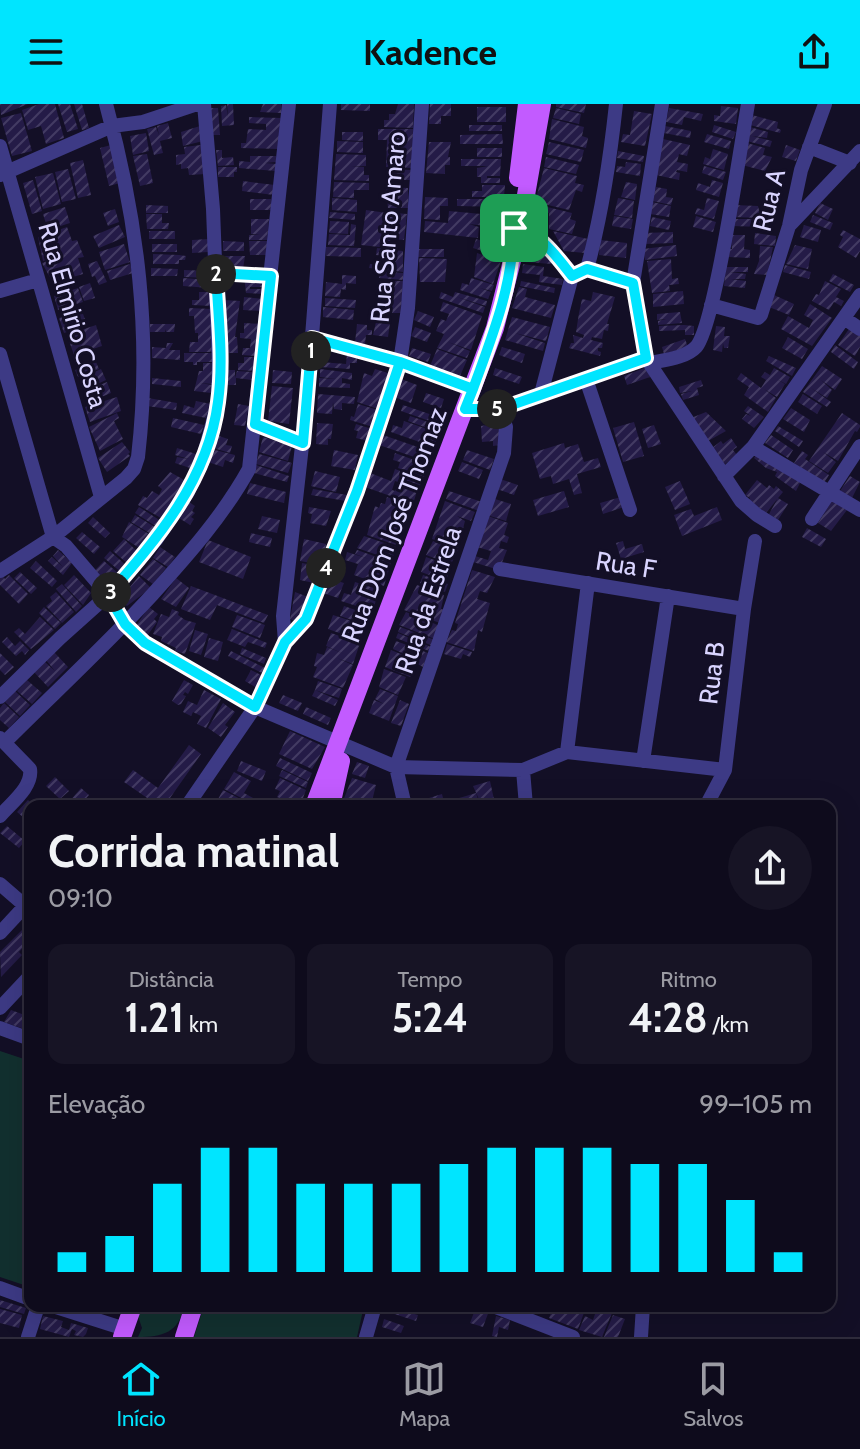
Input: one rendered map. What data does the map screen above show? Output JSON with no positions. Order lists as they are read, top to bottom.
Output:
{
  "streets": {
    "main road": ["Rua Dom José Thomaz"],
    "street": [
      "Rua A",
      "Rua Santo Amaro",
      "Rua Elmirio Costa",
      "Rua F",
      "Rua da Estrela",
      "Rua B"
    ]
  },
  "crossings": [
    ["Rua F", "Rua B"]
  ],
  "page": {
    "header": "Kadence",
    "pins": [
      "2",
      "1",
      "5",
      "4",
      "3"
    ],
    "heading": ["Corrida matinal", "09:10"],
    "stats": [
      ["Distância", "1.21 km"],
      ["Tempo", "5:24"],
      ["Ritmo", "4:28 /km"]
    ],
    "chart": ["Elevação", "99–105 m"],
    "tabs": ["Início", "Mapa", "Salvos"]
  }
}
